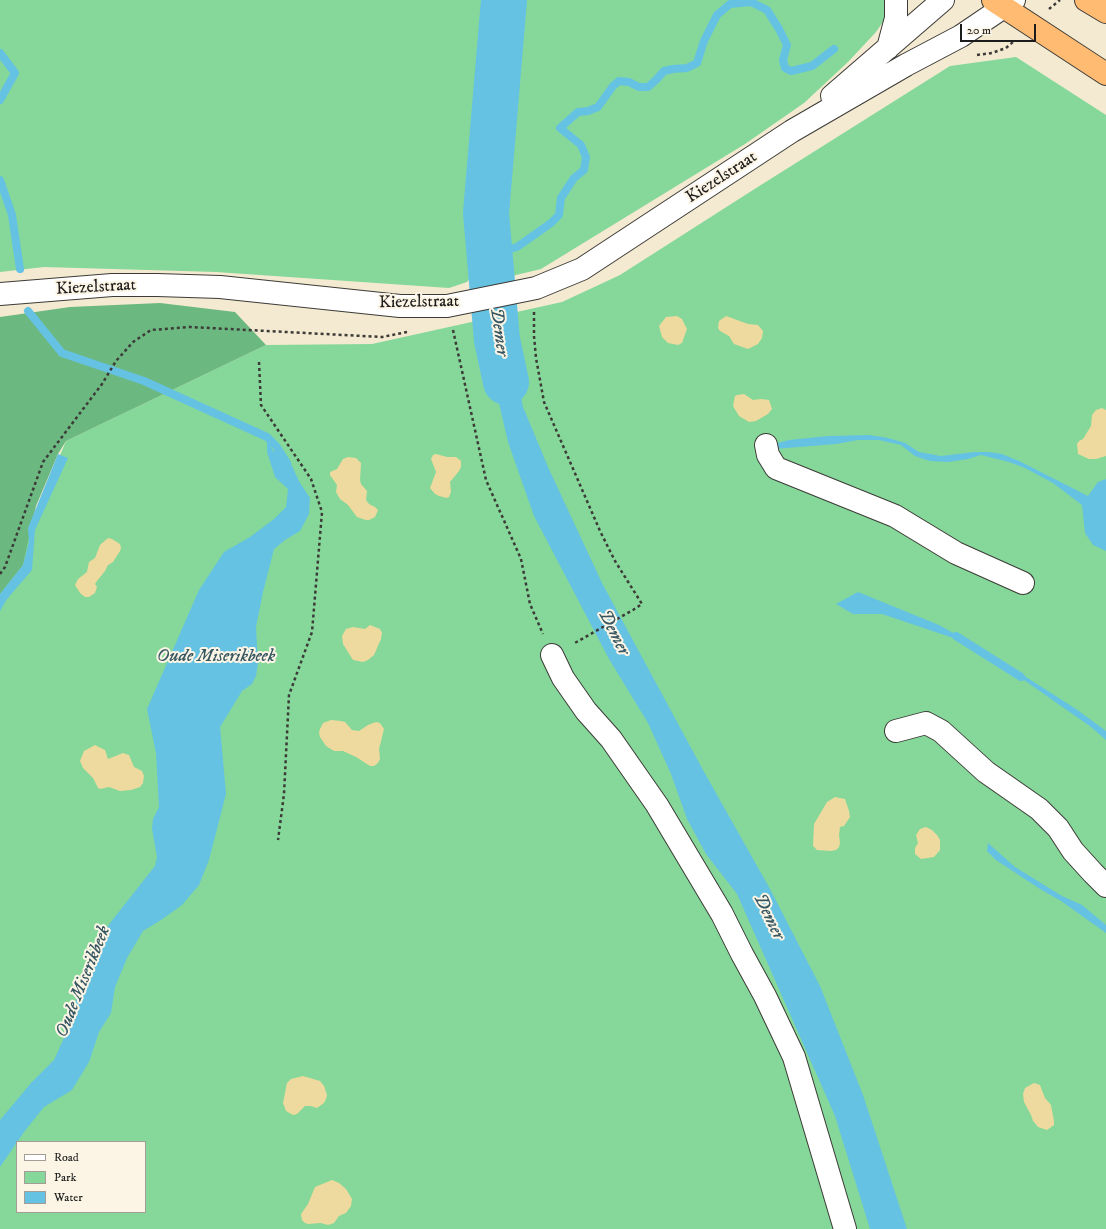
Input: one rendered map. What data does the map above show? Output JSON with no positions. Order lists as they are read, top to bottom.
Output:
{
  "streets": {
    "street": ["Kiezelstraat"]
  },
  "water": ["Demer", "Oude Miserikbeek"],
  "legend": ["Road", "Park", "Water"],
  "scale_bar": "20 m"
}
